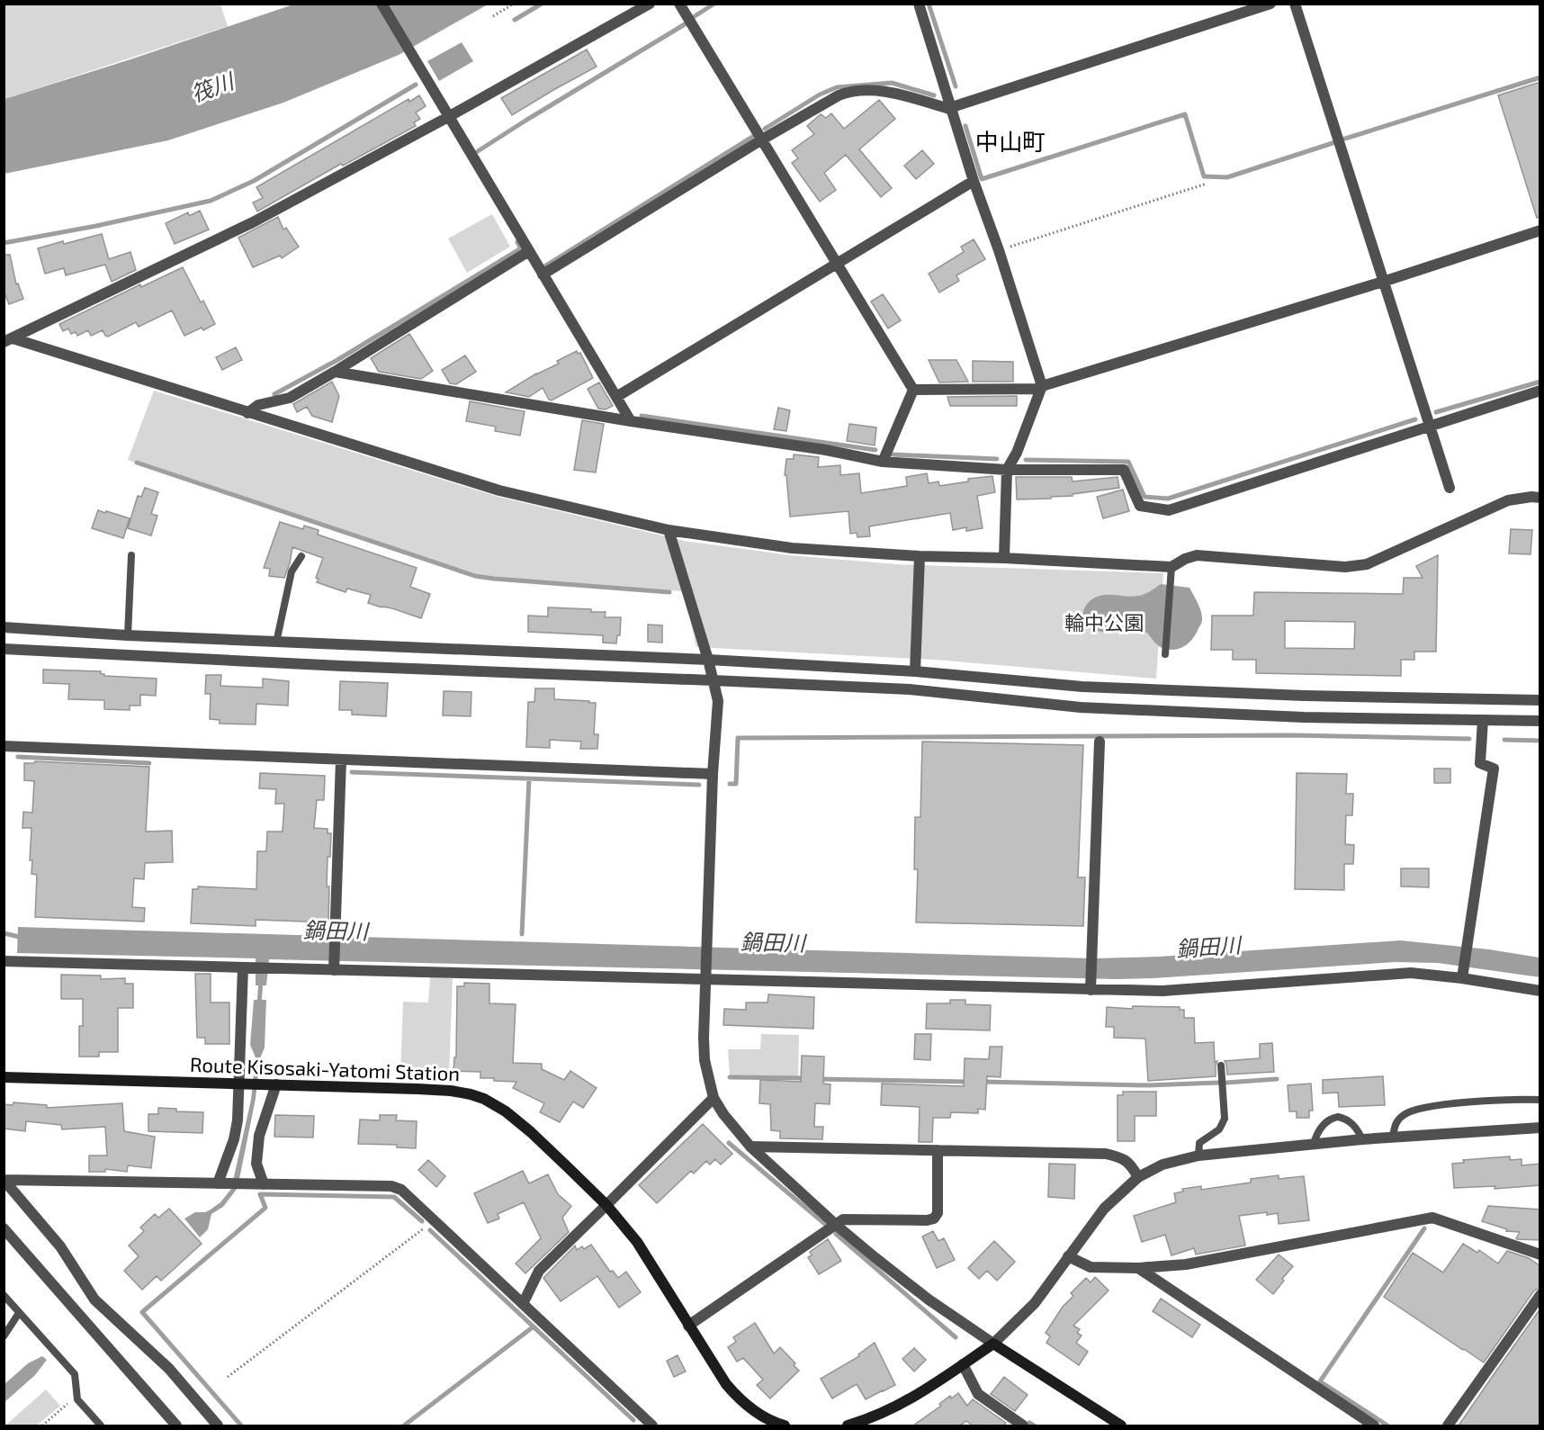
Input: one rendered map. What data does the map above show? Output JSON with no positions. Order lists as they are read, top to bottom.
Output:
{
  "streets": {
    "main road": ["Route Kisosaki-Yatomi Station"]
  },
  "districts": ["中山町"],
  "water": ["筏川", "鍋田川"],
  "parks": ["輪中公園"]
}
